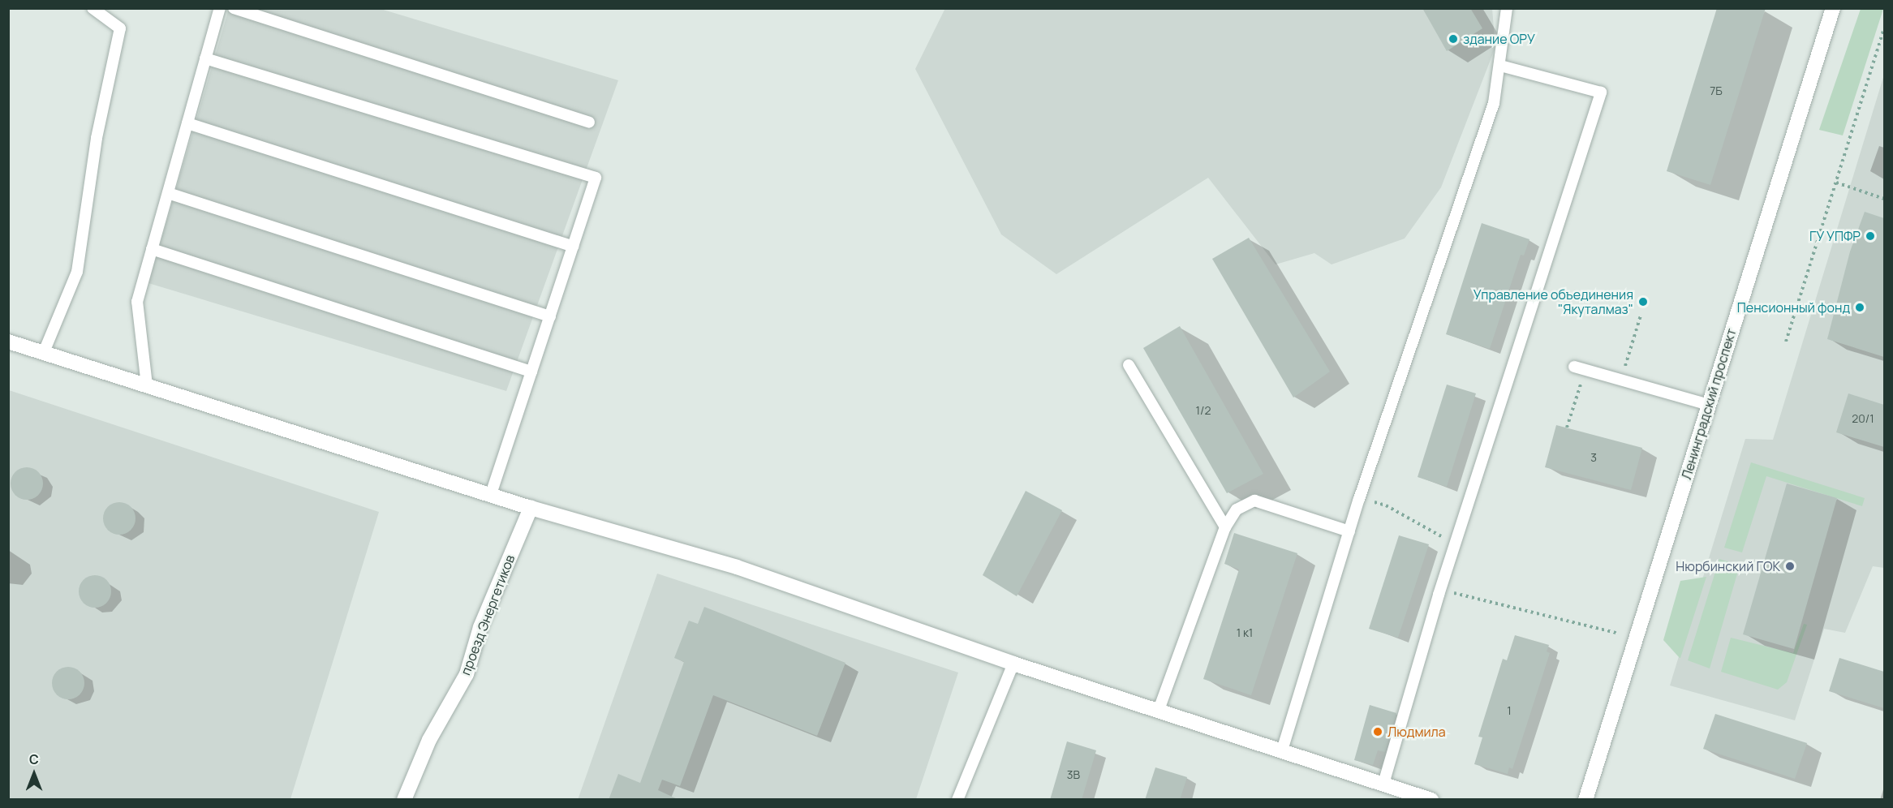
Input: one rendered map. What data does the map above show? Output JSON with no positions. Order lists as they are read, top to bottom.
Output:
{
  "streets": {
    "street": ["Ленинградский проспект", "проезд Энергетиков"]
  },
  "places": [
    "здание ОРУ",
    "ГУ УПФР",
    "Управление объединения \"Якуталмаз\"",
    "Пенсионный фонд",
    "Нюрбинский ГОК",
    "Людмила"
  ],
  "house_numbers": [
    "7Б",
    "1/2",
    "20/1",
    "3",
    "1 к1",
    "1",
    "3В"
  ],
  "north": "top"
}
